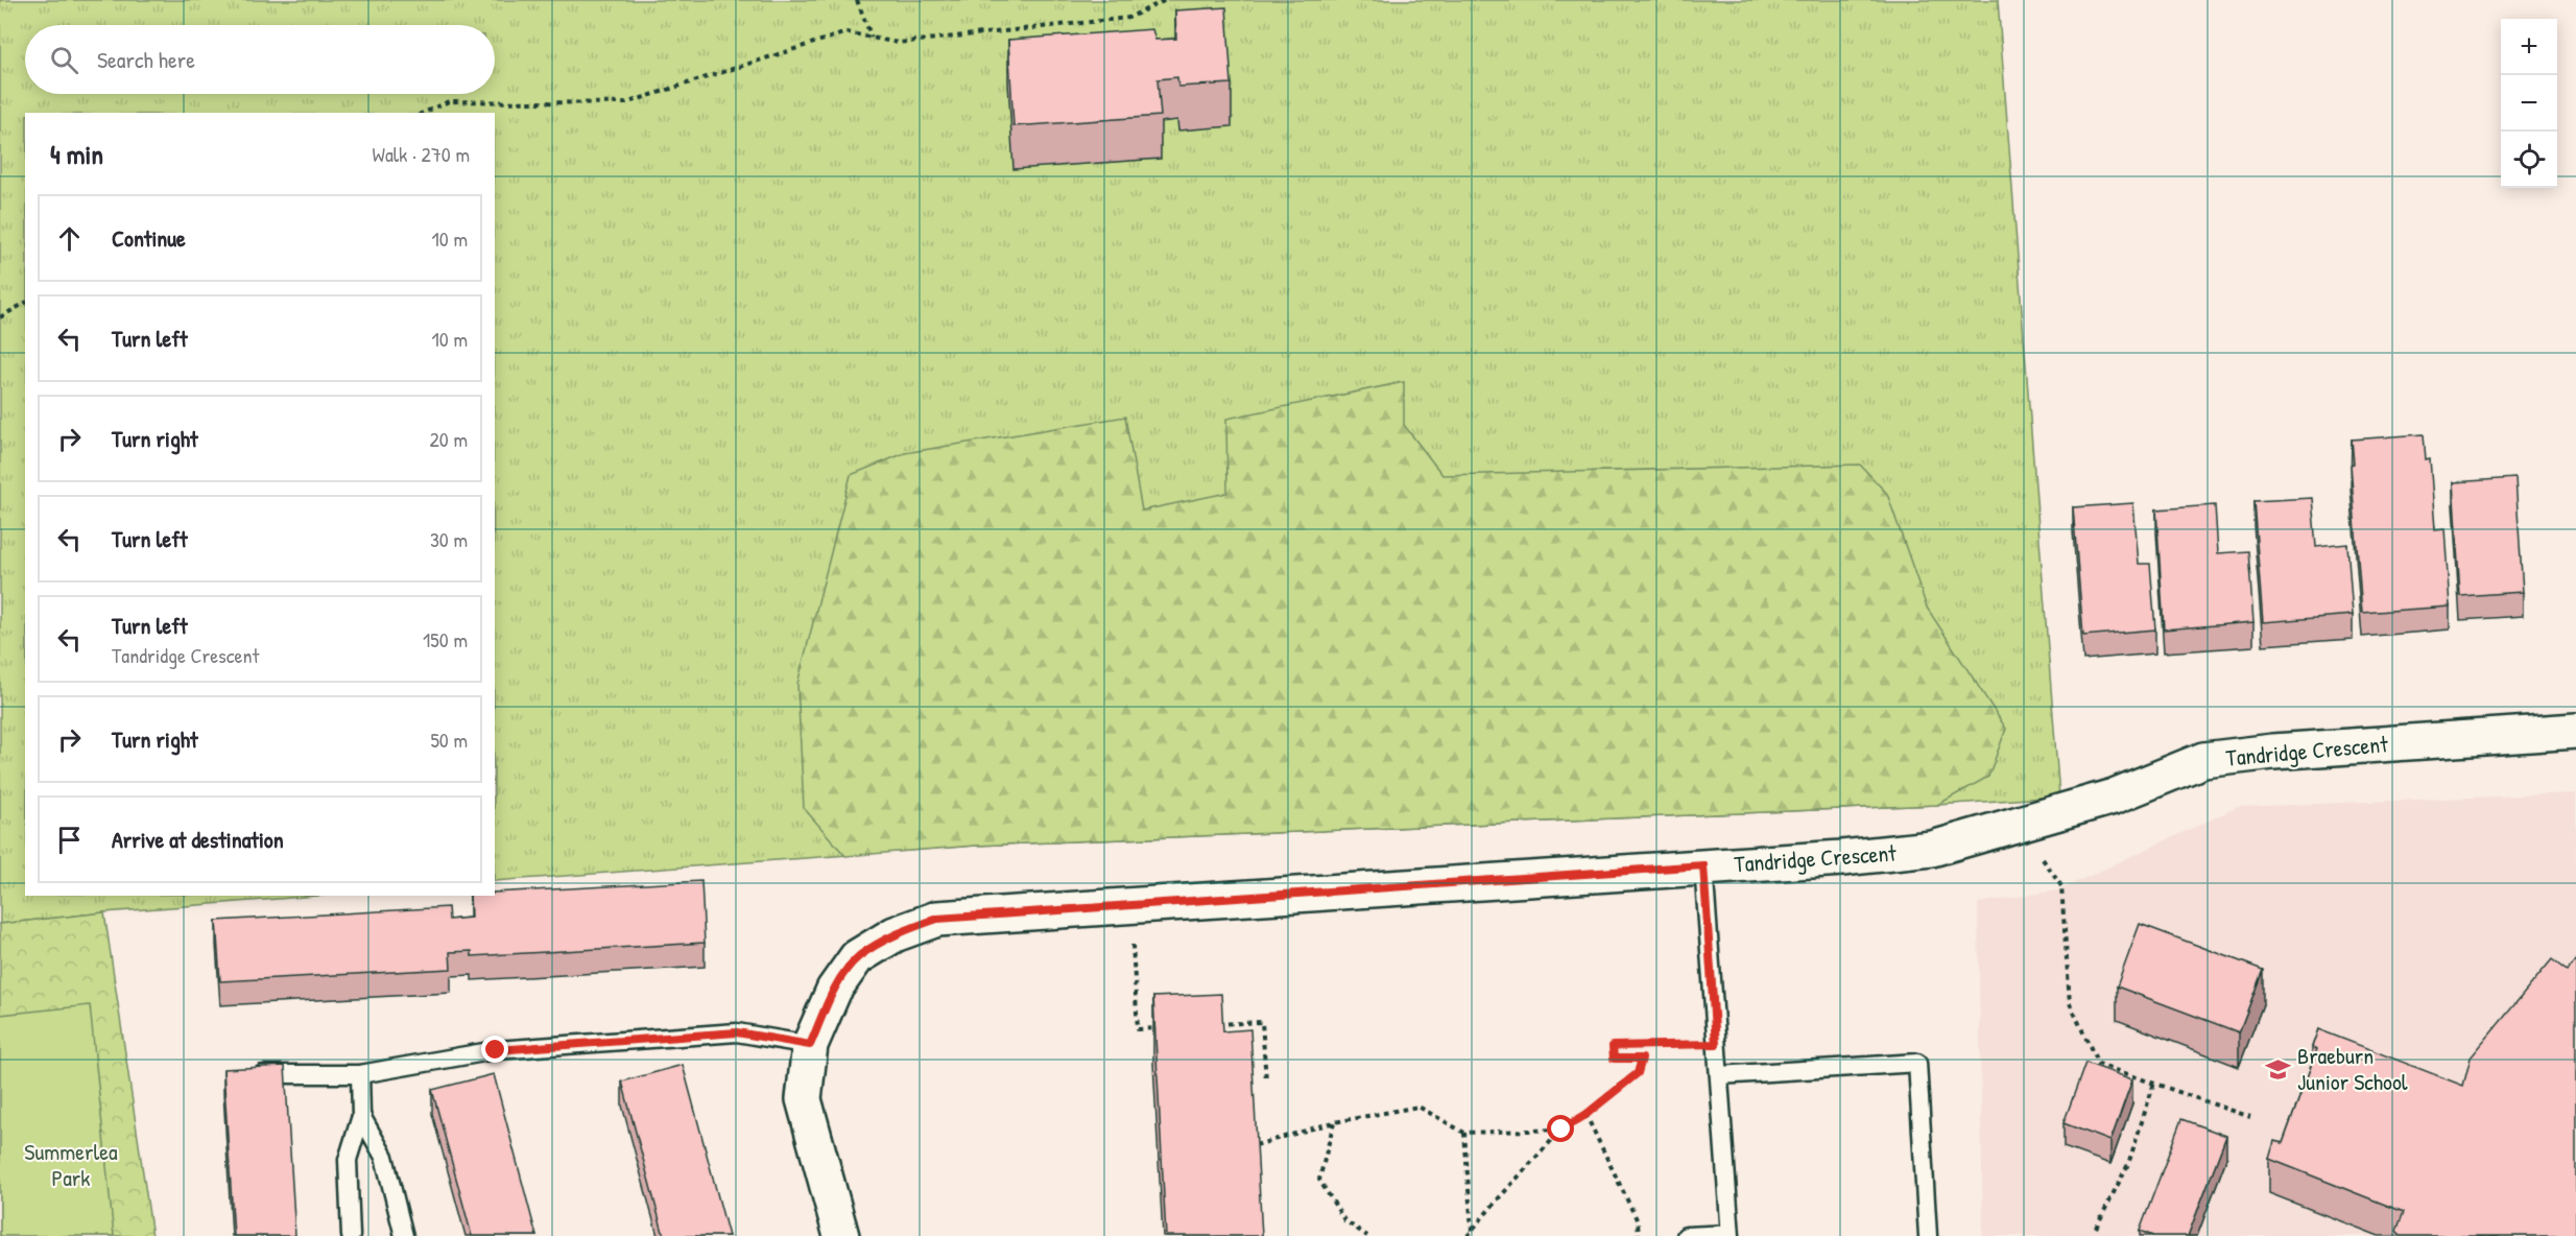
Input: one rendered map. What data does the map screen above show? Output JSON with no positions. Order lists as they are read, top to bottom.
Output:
{
  "streets": {
    "street": ["Tandridge Crescent"]
  },
  "parks": ["Summerlea Park"],
  "places": {
    "school or university": ["Braeburn Junior School"]
  },
  "page": {
    "map_buttons": ["+", "−"],
    "search": "Search here",
    "heading": ["4 min", "Walk · 270 m"],
    "list": [
      ["Continue", "10 m"],
      ["Turn left", "10 m"],
      ["Turn right", "20 m"],
      ["Turn left", "30 m"],
      ["Turn left", "Tandridge Crescent", "150 m"],
      ["Turn right", "50 m"],
      "Arrive at destination"
    ]
  }
}
